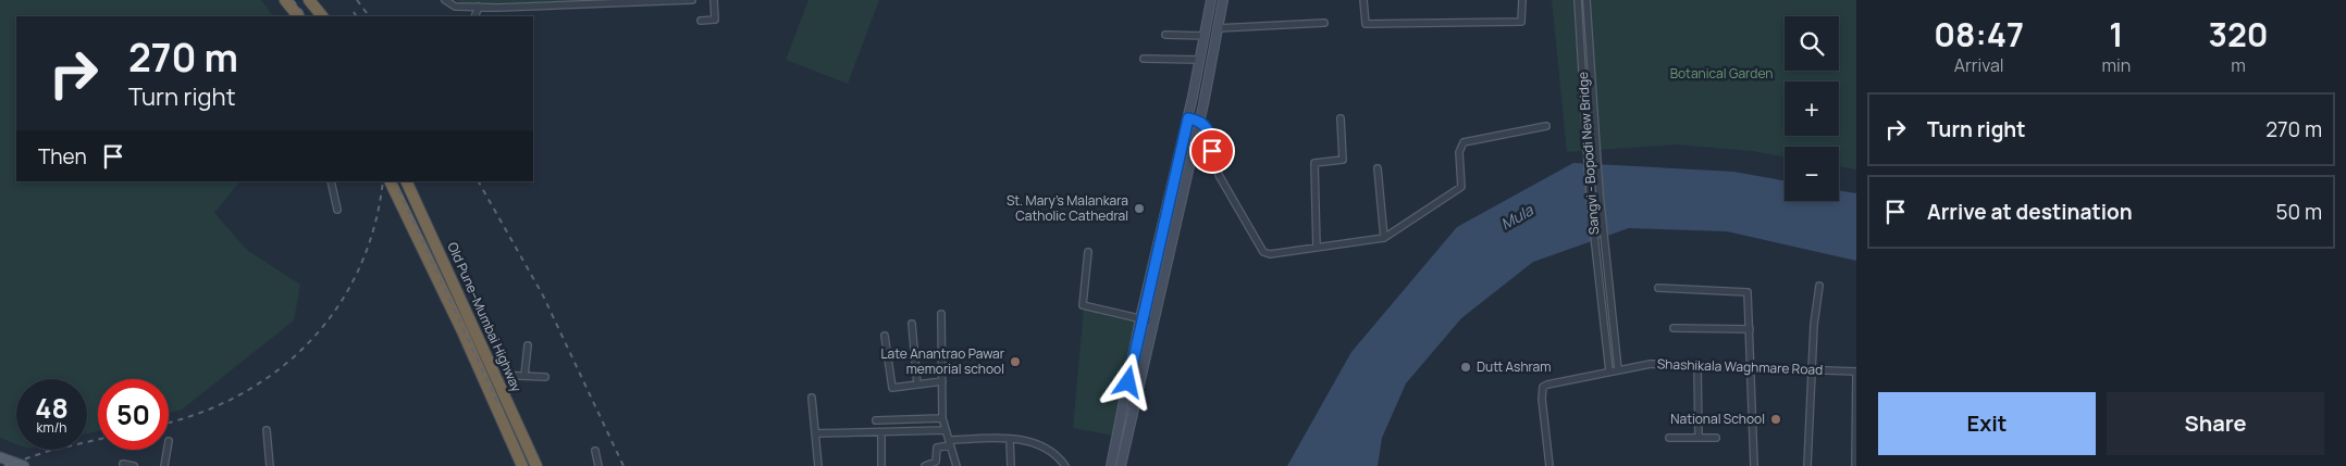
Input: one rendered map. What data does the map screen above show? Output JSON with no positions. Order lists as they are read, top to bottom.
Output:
{
  "streets": {
    "highway": ["Old Pune–Mumbai Highway"],
    "street": ["Sangvi - Bopodi New Bridge", "Shashikala Waghmare Road"]
  },
  "crossings": [
    ["Sangvi - Bopodi New Bridge", "Shashikala Waghmare Road"]
  ],
  "water": ["Mula"],
  "parks": ["Botanical Garden"],
  "places": [
    "St. Mary's Malankara Catholic Cathedral",
    "Late Anantrao Pawar memorial school",
    "Dutt Ashram",
    "National School"
  ],
  "page": {
    "eta": [
      "08:47",
      "Arrival",
      "1",
      "min",
      "320",
      "m"
    ],
    "map_buttons": ["+", "−"],
    "turn": ["270 m", "Turn right"],
    "list": [
      {
        "name": "Turn right",
        "value": "270 m"
      },
      {
        "name": "Arrive at destination",
        "value": "50 m"
      }
    ],
    "then": "Then",
    "speed": "48 km/h",
    "limit": "50",
    "buttons": ["Exit", "Share"]
  }
}
